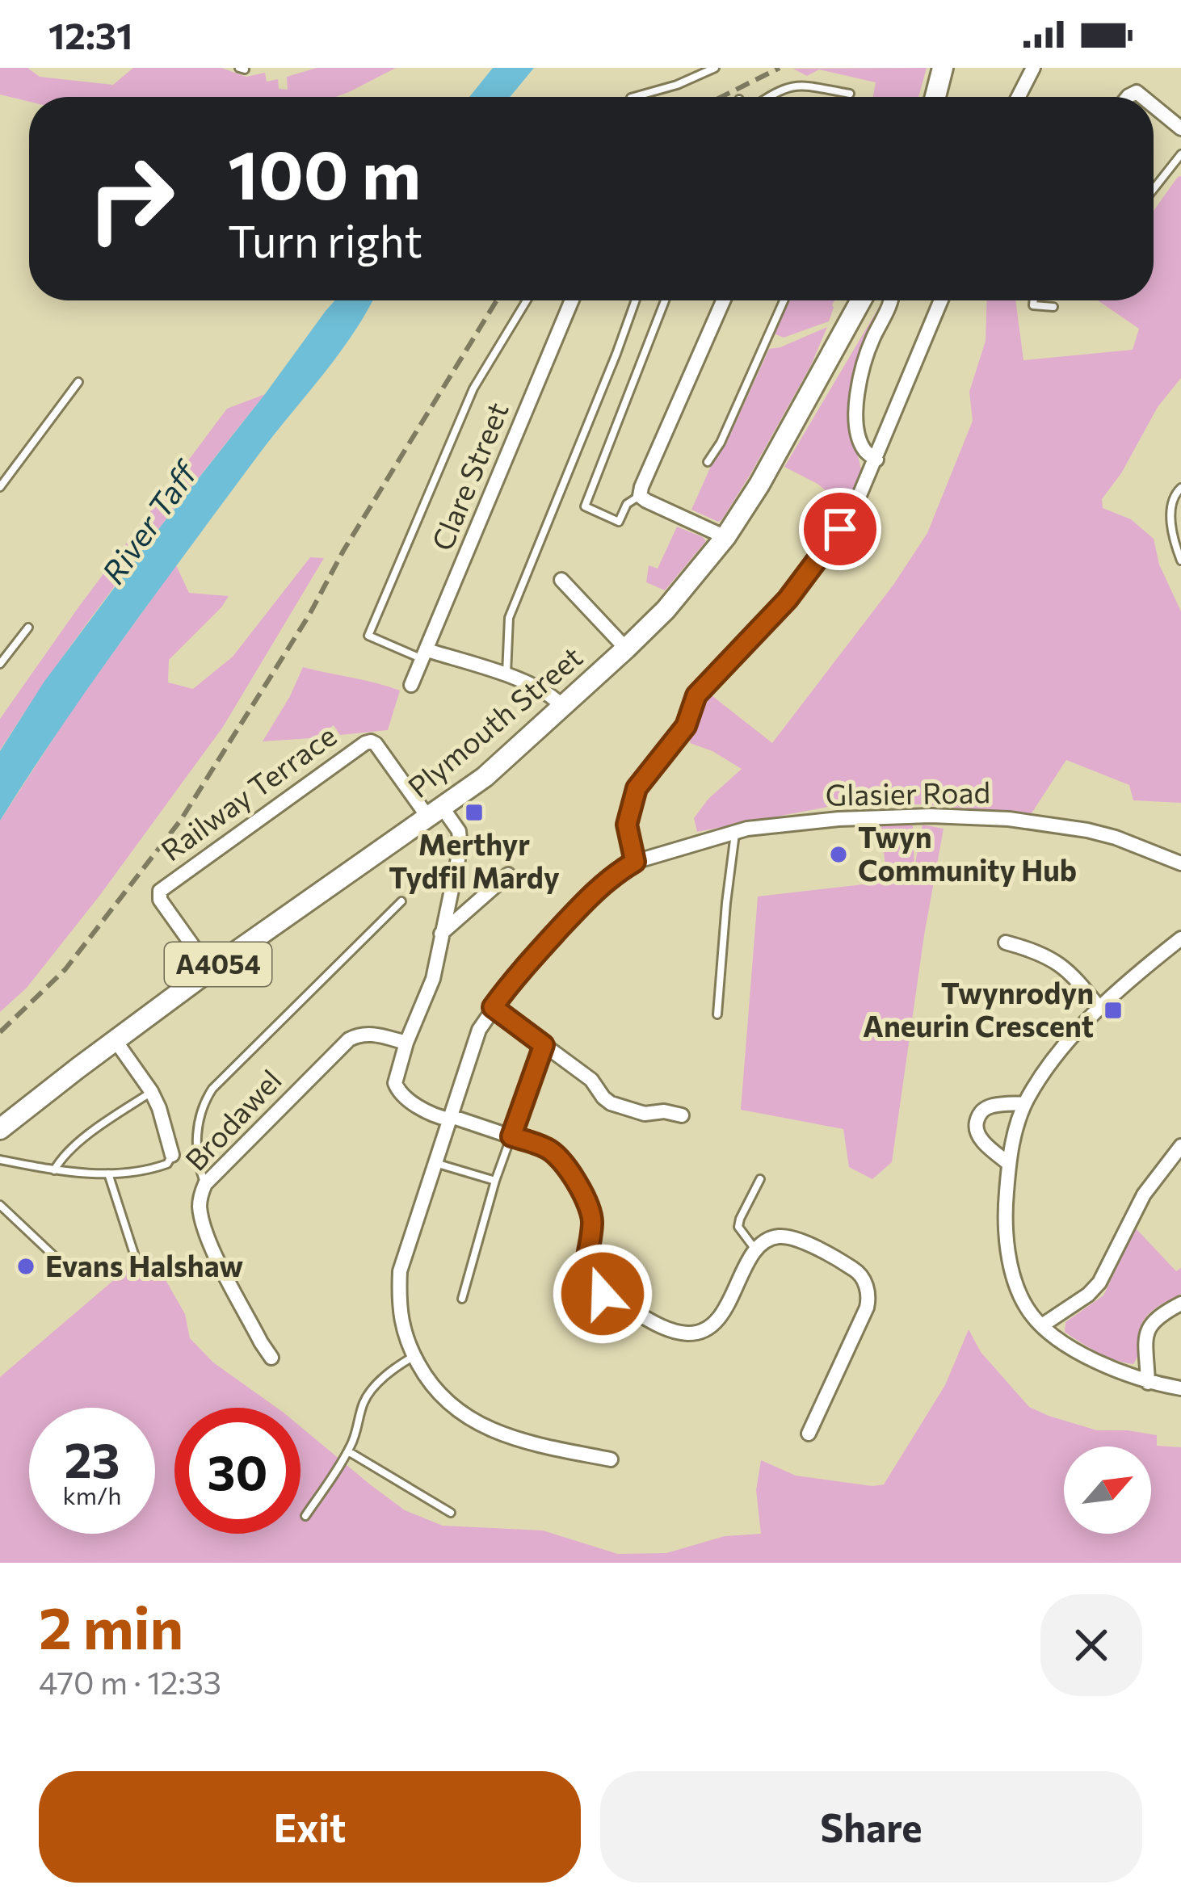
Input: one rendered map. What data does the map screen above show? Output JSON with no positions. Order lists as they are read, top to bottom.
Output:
{
  "streets": {
    "main road": ["Plymouth Street", "A4054"],
    "street": [
      "Clare Street",
      "Railway Terrace",
      "Glasier Road",
      "Brodawel"
    ]
  },
  "crossings": [
    ["Plymouth Street", "Railway Terrace"]
  ],
  "water": ["River Taff"],
  "places": {
    "transit": ["Merthyr Tydfil Mardy", "Twynrodyn Aneurin Crescent"],
    "other": ["Twyn Community Hub", "Evans Halshaw"]
  },
  "north": "top right",
  "page": {
    "status": "12:31",
    "turn": ["100 m", "Turn right"],
    "speed": "23 km/h",
    "limit": "30",
    "heading": ["2 min", "470 m · 12:33"],
    "buttons": ["Exit", "Share"]
  }
}
